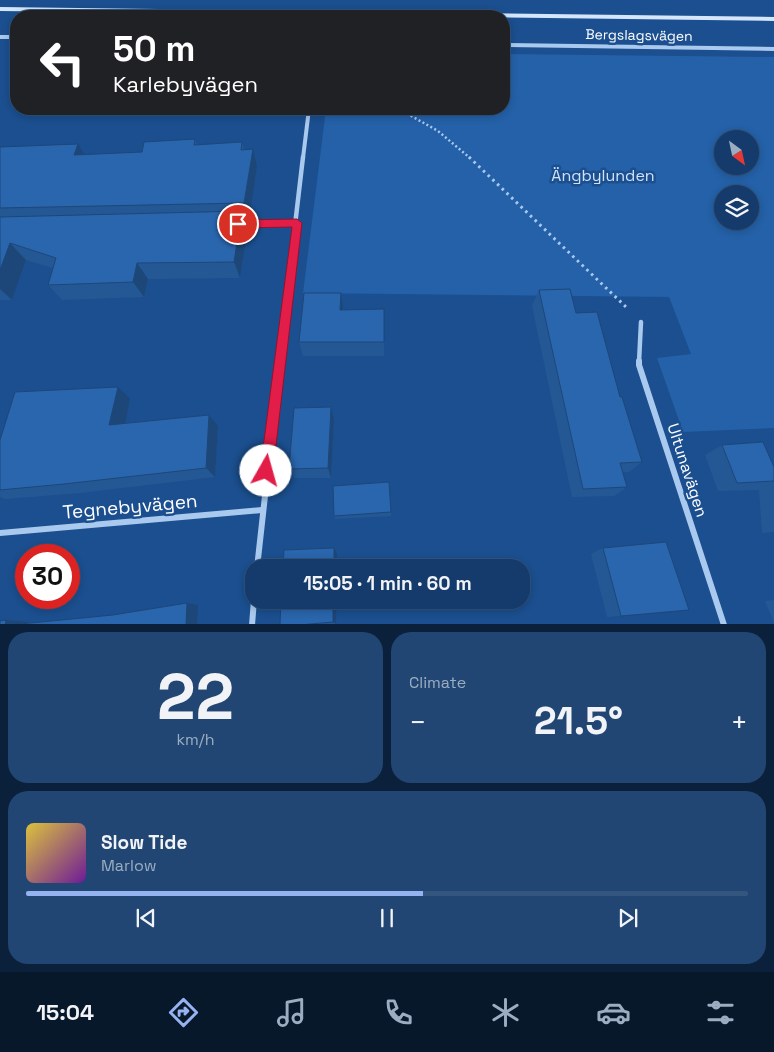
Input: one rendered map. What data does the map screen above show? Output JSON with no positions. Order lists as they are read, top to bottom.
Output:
{
  "streets": {
    "main road": ["Bergslagsvägen"],
    "street": ["Ultunavägen", "Tegnebyvägen"]
  },
  "parks": ["Ängbylunden"],
  "north": "bottom right",
  "page": {
    "turn": ["50 m", "Karlebyvägen"],
    "limit": "30",
    "trip": "15:05 · 1 min · 60 m",
    "tile": [
      ["22", "km/h"],
      "Climate"
    ],
    "heat": ["−", "21.5°", "+"],
    "song": ["Slow Tide", "Marlow"],
    "tabs": "15:04"
  }
}
